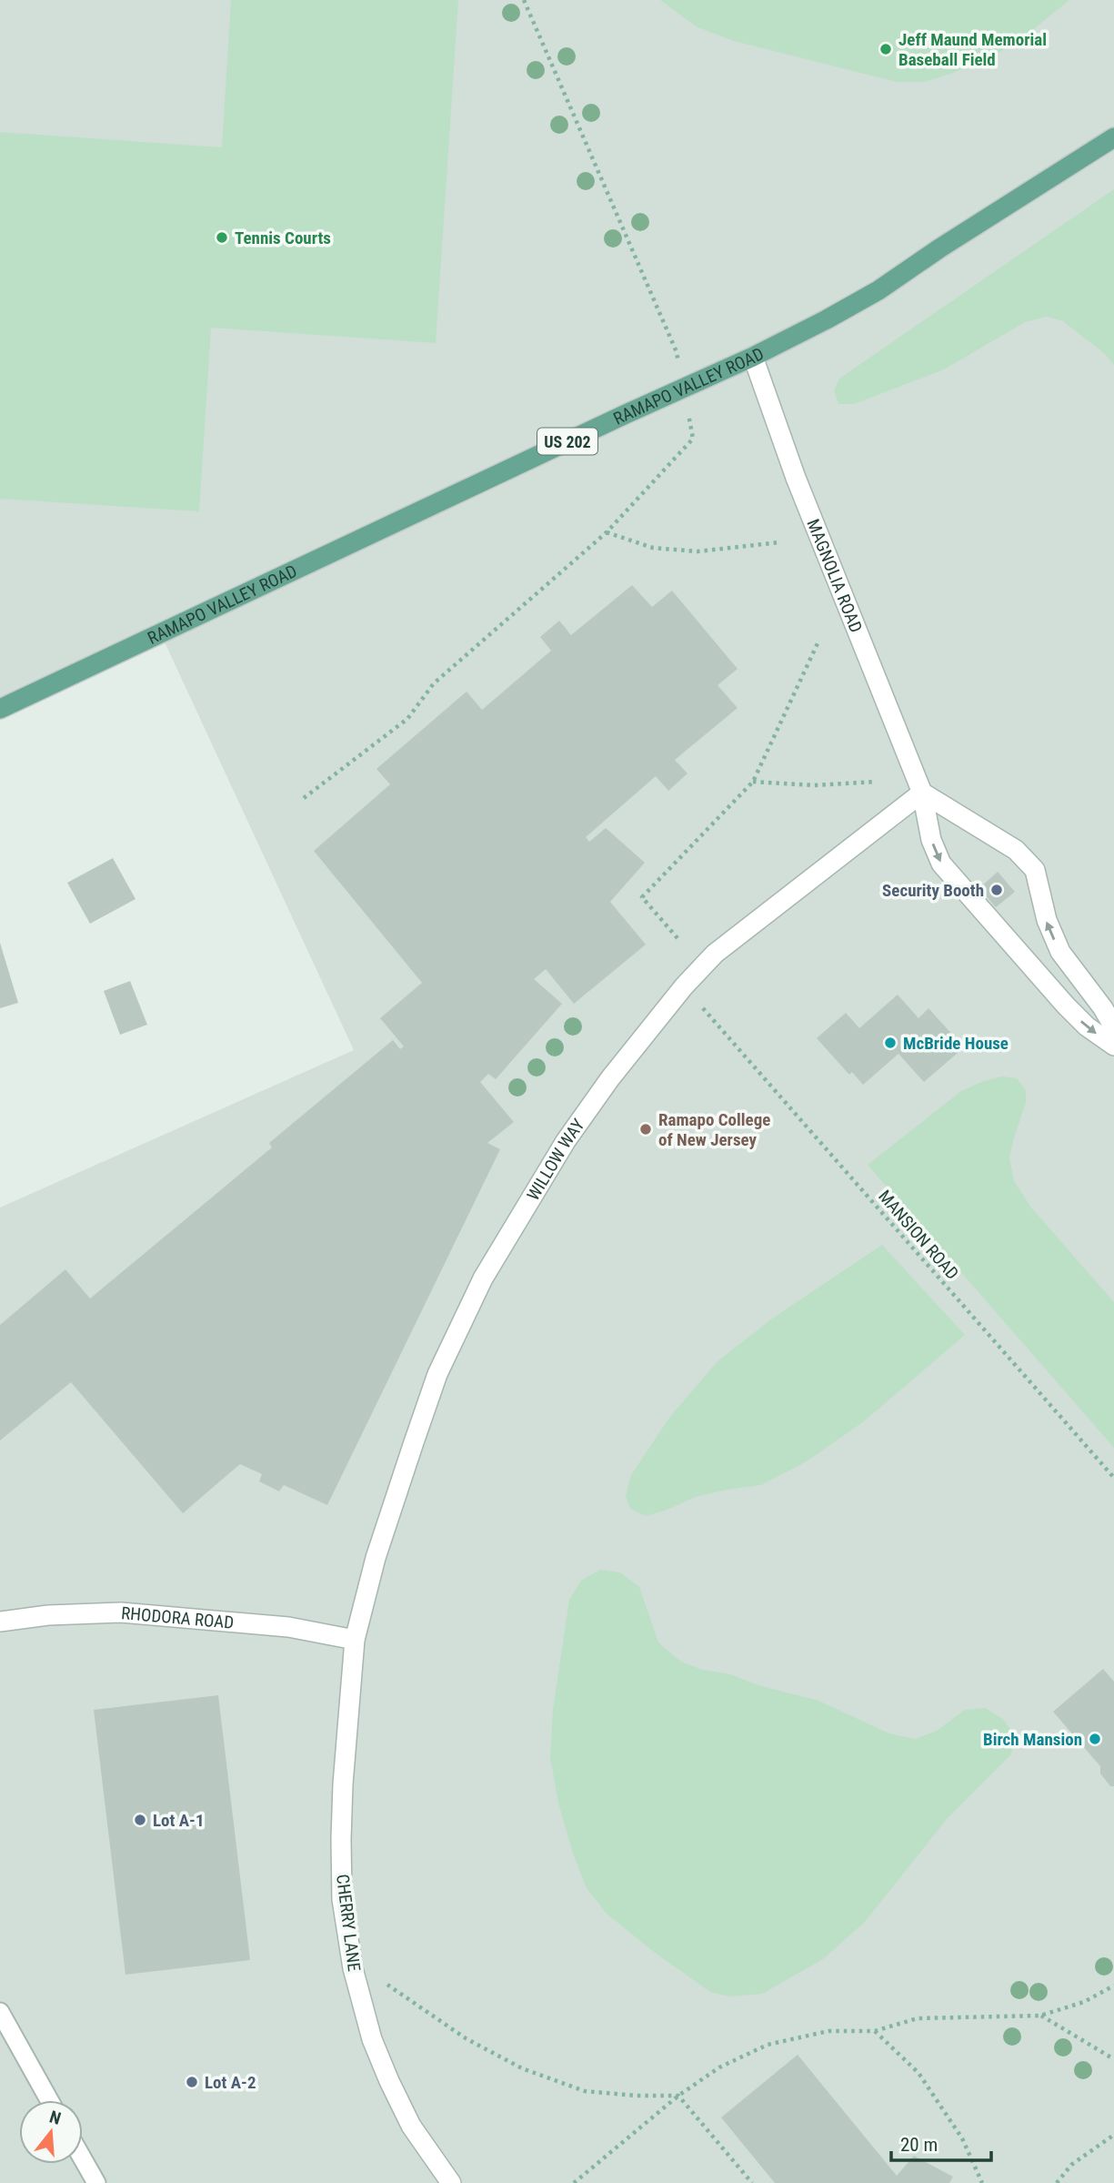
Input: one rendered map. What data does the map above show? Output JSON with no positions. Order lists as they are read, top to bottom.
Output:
{
  "streets": {
    "main road": ["RAMAPO VALLEY ROAD", "US 202"],
    "street": [
      "MAGNOLIA ROAD",
      "WILLOW WAY",
      "RHODORA ROAD",
      "CHERRY LANE"
    ],
    "path": ["MANSION ROAD"]
  },
  "crossings": [
    ["RAMAPO VALLEY ROAD", "MAGNOLIA ROAD"],
    ["MAGNOLIA ROAD", "WILLOW WAY"],
    ["WILLOW WAY", "RHODORA ROAD"],
    ["WILLOW WAY", "CHERRY LANE"],
    ["RHODORA ROAD", "CHERRY LANE"]
  ],
  "places": [
    "Jeff Maund Memorial Baseball Field",
    "Tennis Courts",
    "Security Booth",
    "McBride House",
    "Ramapo College of New Jersey",
    "Birch Mansion",
    "Lot A-1",
    "Lot A-2"
  ],
  "scale_bar": "20 m",
  "north": "top"
}
